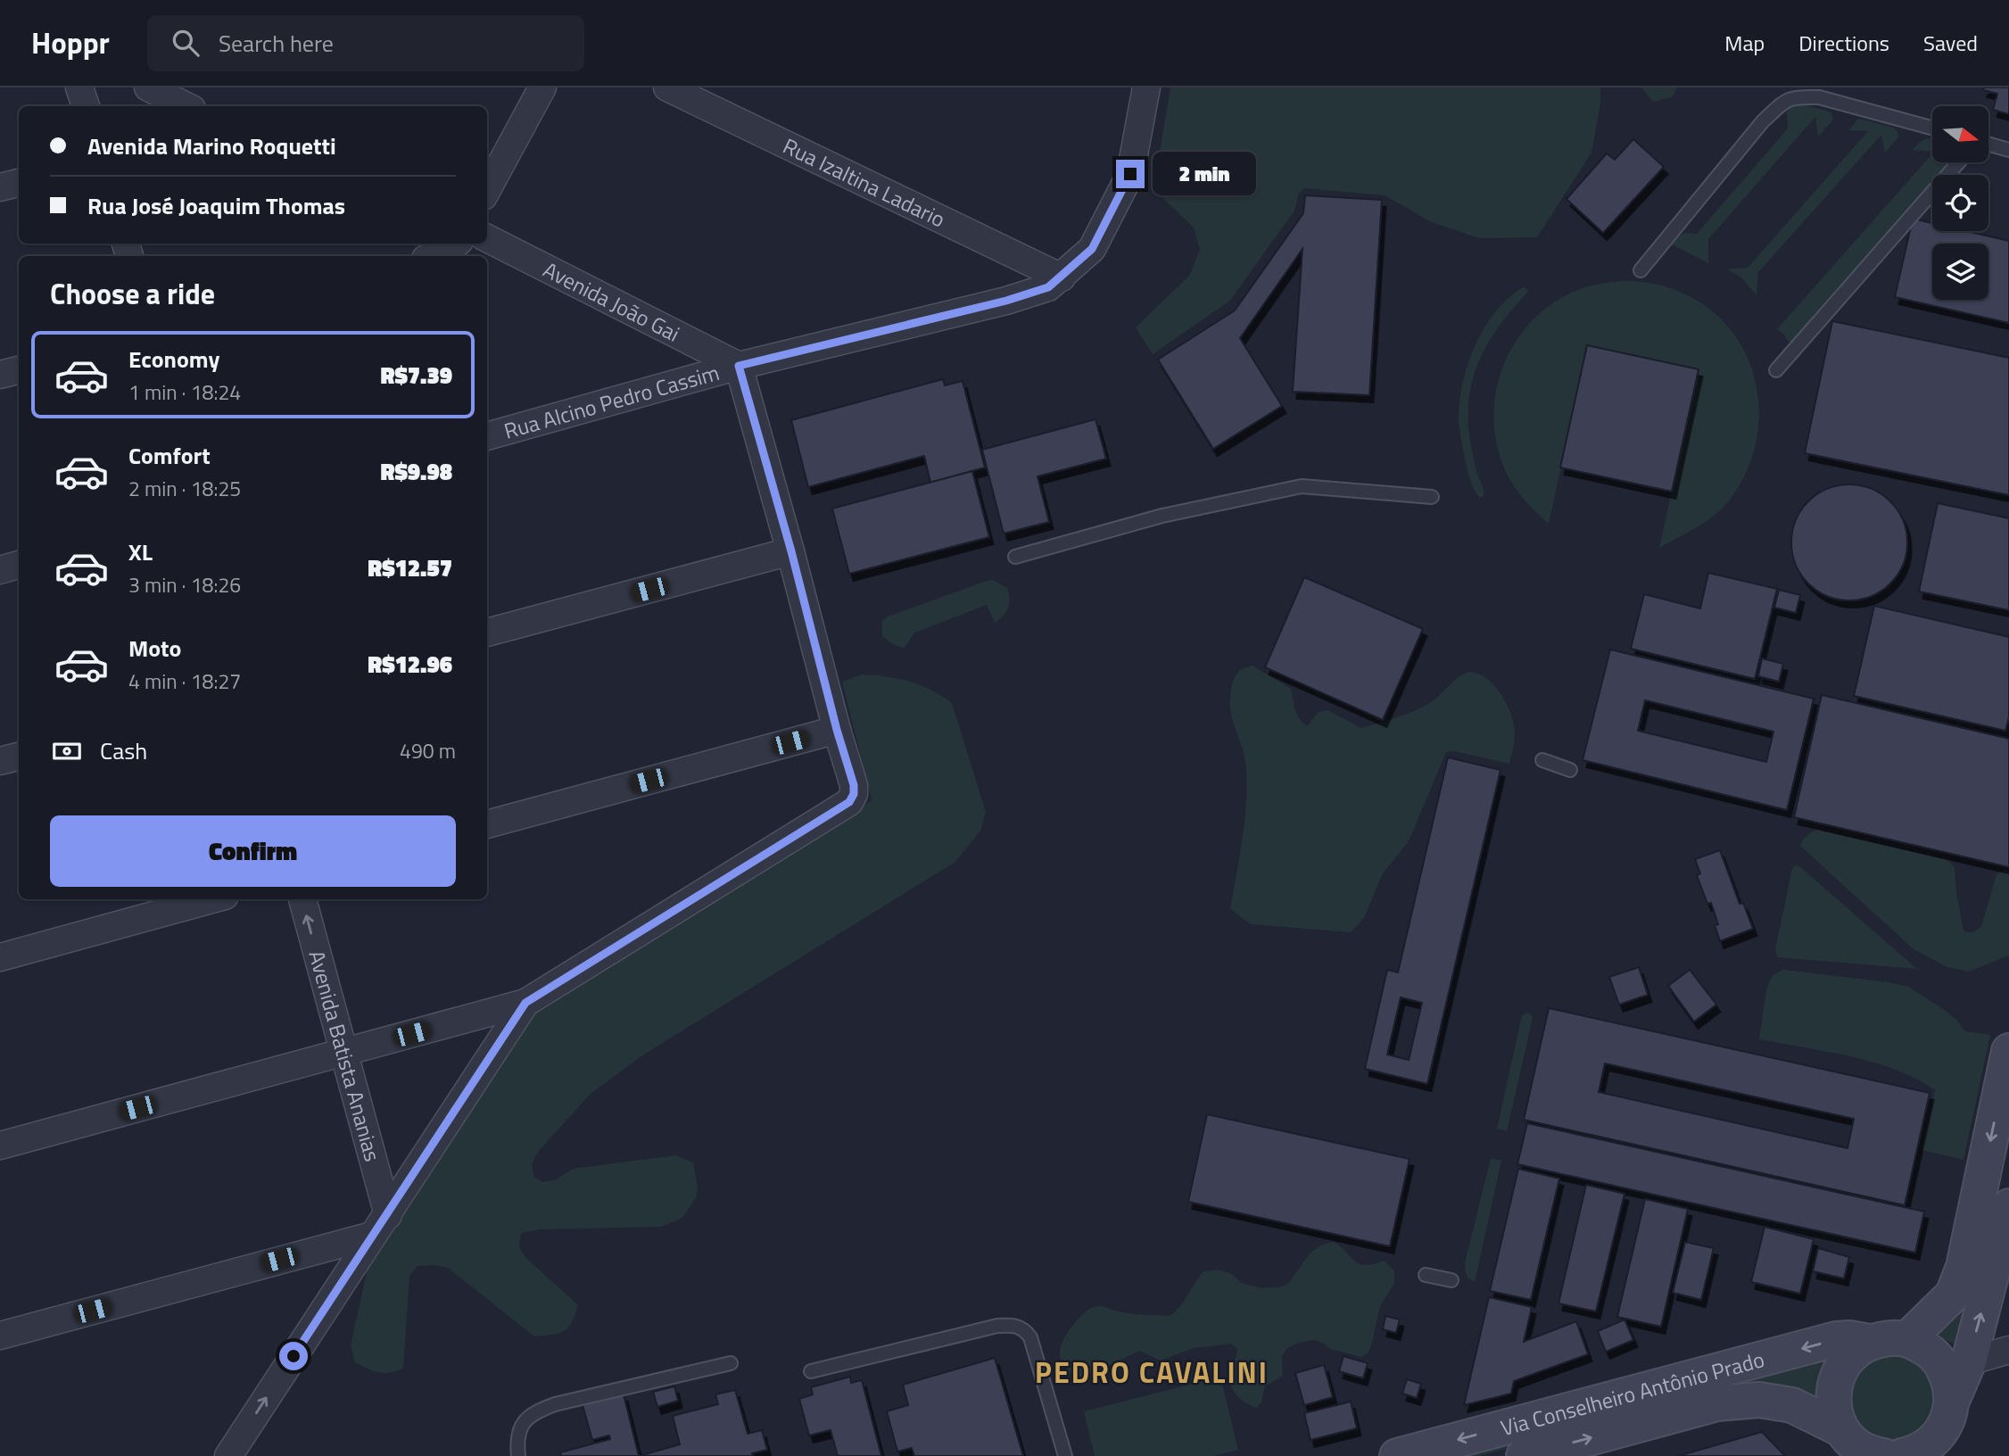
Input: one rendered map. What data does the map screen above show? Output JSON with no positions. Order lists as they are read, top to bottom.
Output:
{
  "streets": {
    "main road": ["Via Conselheiro Antônio Prado"],
    "street": [
      "Rua Izaltina Ladario",
      "Avenida João Gai",
      "Rua Alcino Pedro Cassim",
      "Avenida Batista Ananias"
    ]
  },
  "crossings": [
    ["Rua Izaltina Ladario", "Rua Alcino Pedro Cassim"],
    ["Avenida João Gai", "Rua Alcino Pedro Cassim"]
  ],
  "one_way": ["Avenida Batista Ananias"],
  "districts": ["PEDRO CAVALINI"],
  "north": "right",
  "page": {
    "header": "Hoppr",
    "search": "Search here",
    "nav": ["Map", "Directions", "Saved"],
    "banner": ["Avenida Marino Roquetti", "Rua José Joaquim Thomas"],
    "bubble": "2 min",
    "heading": "Choose a ride",
    "list": [
      {
        "name": "Economy",
        "note": "1 min · 18:24",
        "value": "R$7.39"
      },
      {
        "name": "Comfort",
        "note": "2 min · 18:25",
        "value": "R$9.98"
      },
      {
        "name": "XL",
        "note": "3 min · 18:26",
        "value": "R$12.57"
      },
      {
        "name": "Moto",
        "note": "4 min · 18:27",
        "value": "R$12.96"
      }
    ],
    "pay": ["Cash", "490 m"],
    "buttons": "Confirm"
  }
}
